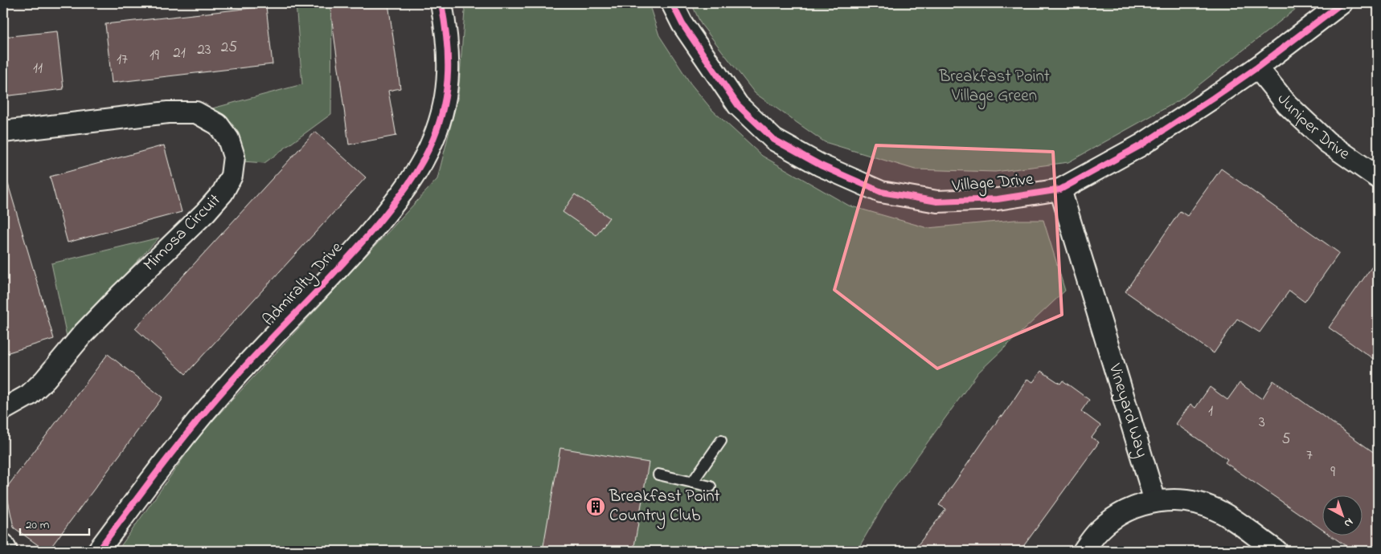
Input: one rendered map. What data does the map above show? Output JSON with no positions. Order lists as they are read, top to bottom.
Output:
{
  "streets": {
    "street": [
      "Juniper Drive",
      "Village Drive",
      "Mimosa Circuit",
      "Admiralty Drive",
      "Vineyard Way"
    ]
  },
  "crossings": [
    ["Juniper Drive", "Village Drive"],
    ["Village Drive", "Vineyard Way"]
  ],
  "parks": ["Breakfast Point Village Green"],
  "places": {
    "building": ["Breakfast Point Country Club"]
  },
  "house_numbers": [
    "25",
    "23",
    "21",
    "19",
    "17",
    "11",
    "1",
    "3",
    "5",
    "7",
    "9"
  ],
  "scale_bar": "20 m",
  "north": "bottom right"
}
